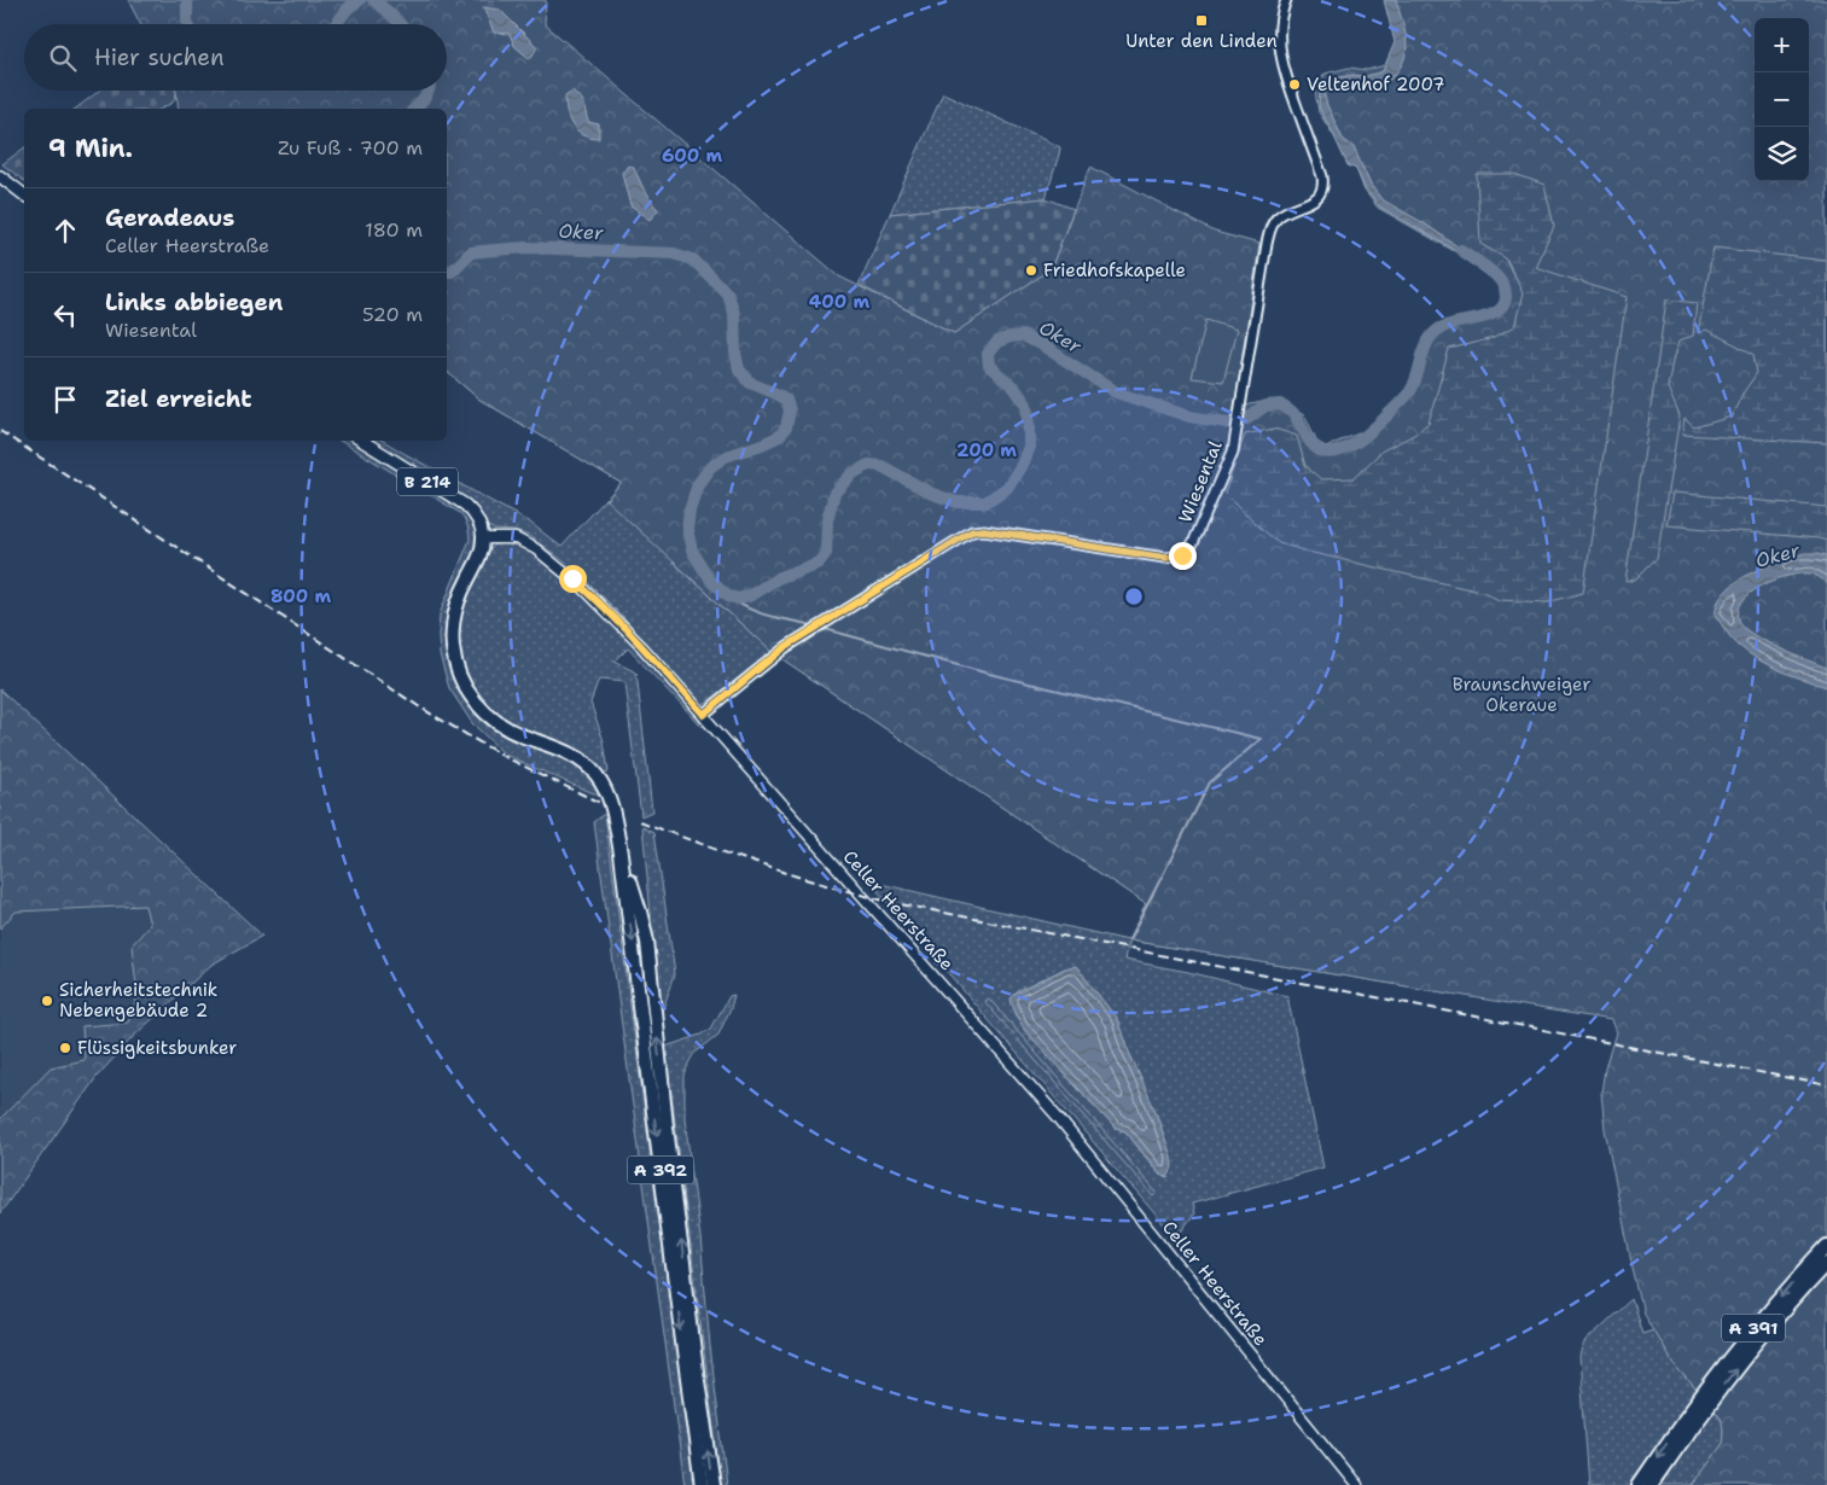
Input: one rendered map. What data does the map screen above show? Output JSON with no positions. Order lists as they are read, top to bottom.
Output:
{
  "streets": {
    "highway": ["A 392", "A 391"],
    "main road": ["B 214", "Celler Heerstraße"],
    "street": ["Wiesental"]
  },
  "crossings": [
    ["B 214", "Celler Heerstraße"],
    ["Wiesental", "Celler Heerstraße"]
  ],
  "water": ["Oker"],
  "parks": ["Braunschweiger Okeraue"],
  "places": {
    "transit": ["Unter den Linden"],
    "other": [
      "Veltenhof 2007",
      "Friedhofskapelle",
      "Sicherheitstechnik Nebengebäude 2",
      "Flüssigkeitsbunker"
    ]
  },
  "page": {
    "map_buttons": ["+", "−"],
    "search": "Hier suchen",
    "heading": ["9 Min.", "Zu Fuß · 700 m"],
    "list": [
      ["Geradeaus", "Celler Heerstraße", "180 m"],
      ["Links abbiegen", "Wiesental", "520 m"],
      "Ziel erreicht"
    ]
  },
  "rings": [
    "600 m",
    "400 m",
    "200 m",
    "800 m"
  ]
}
